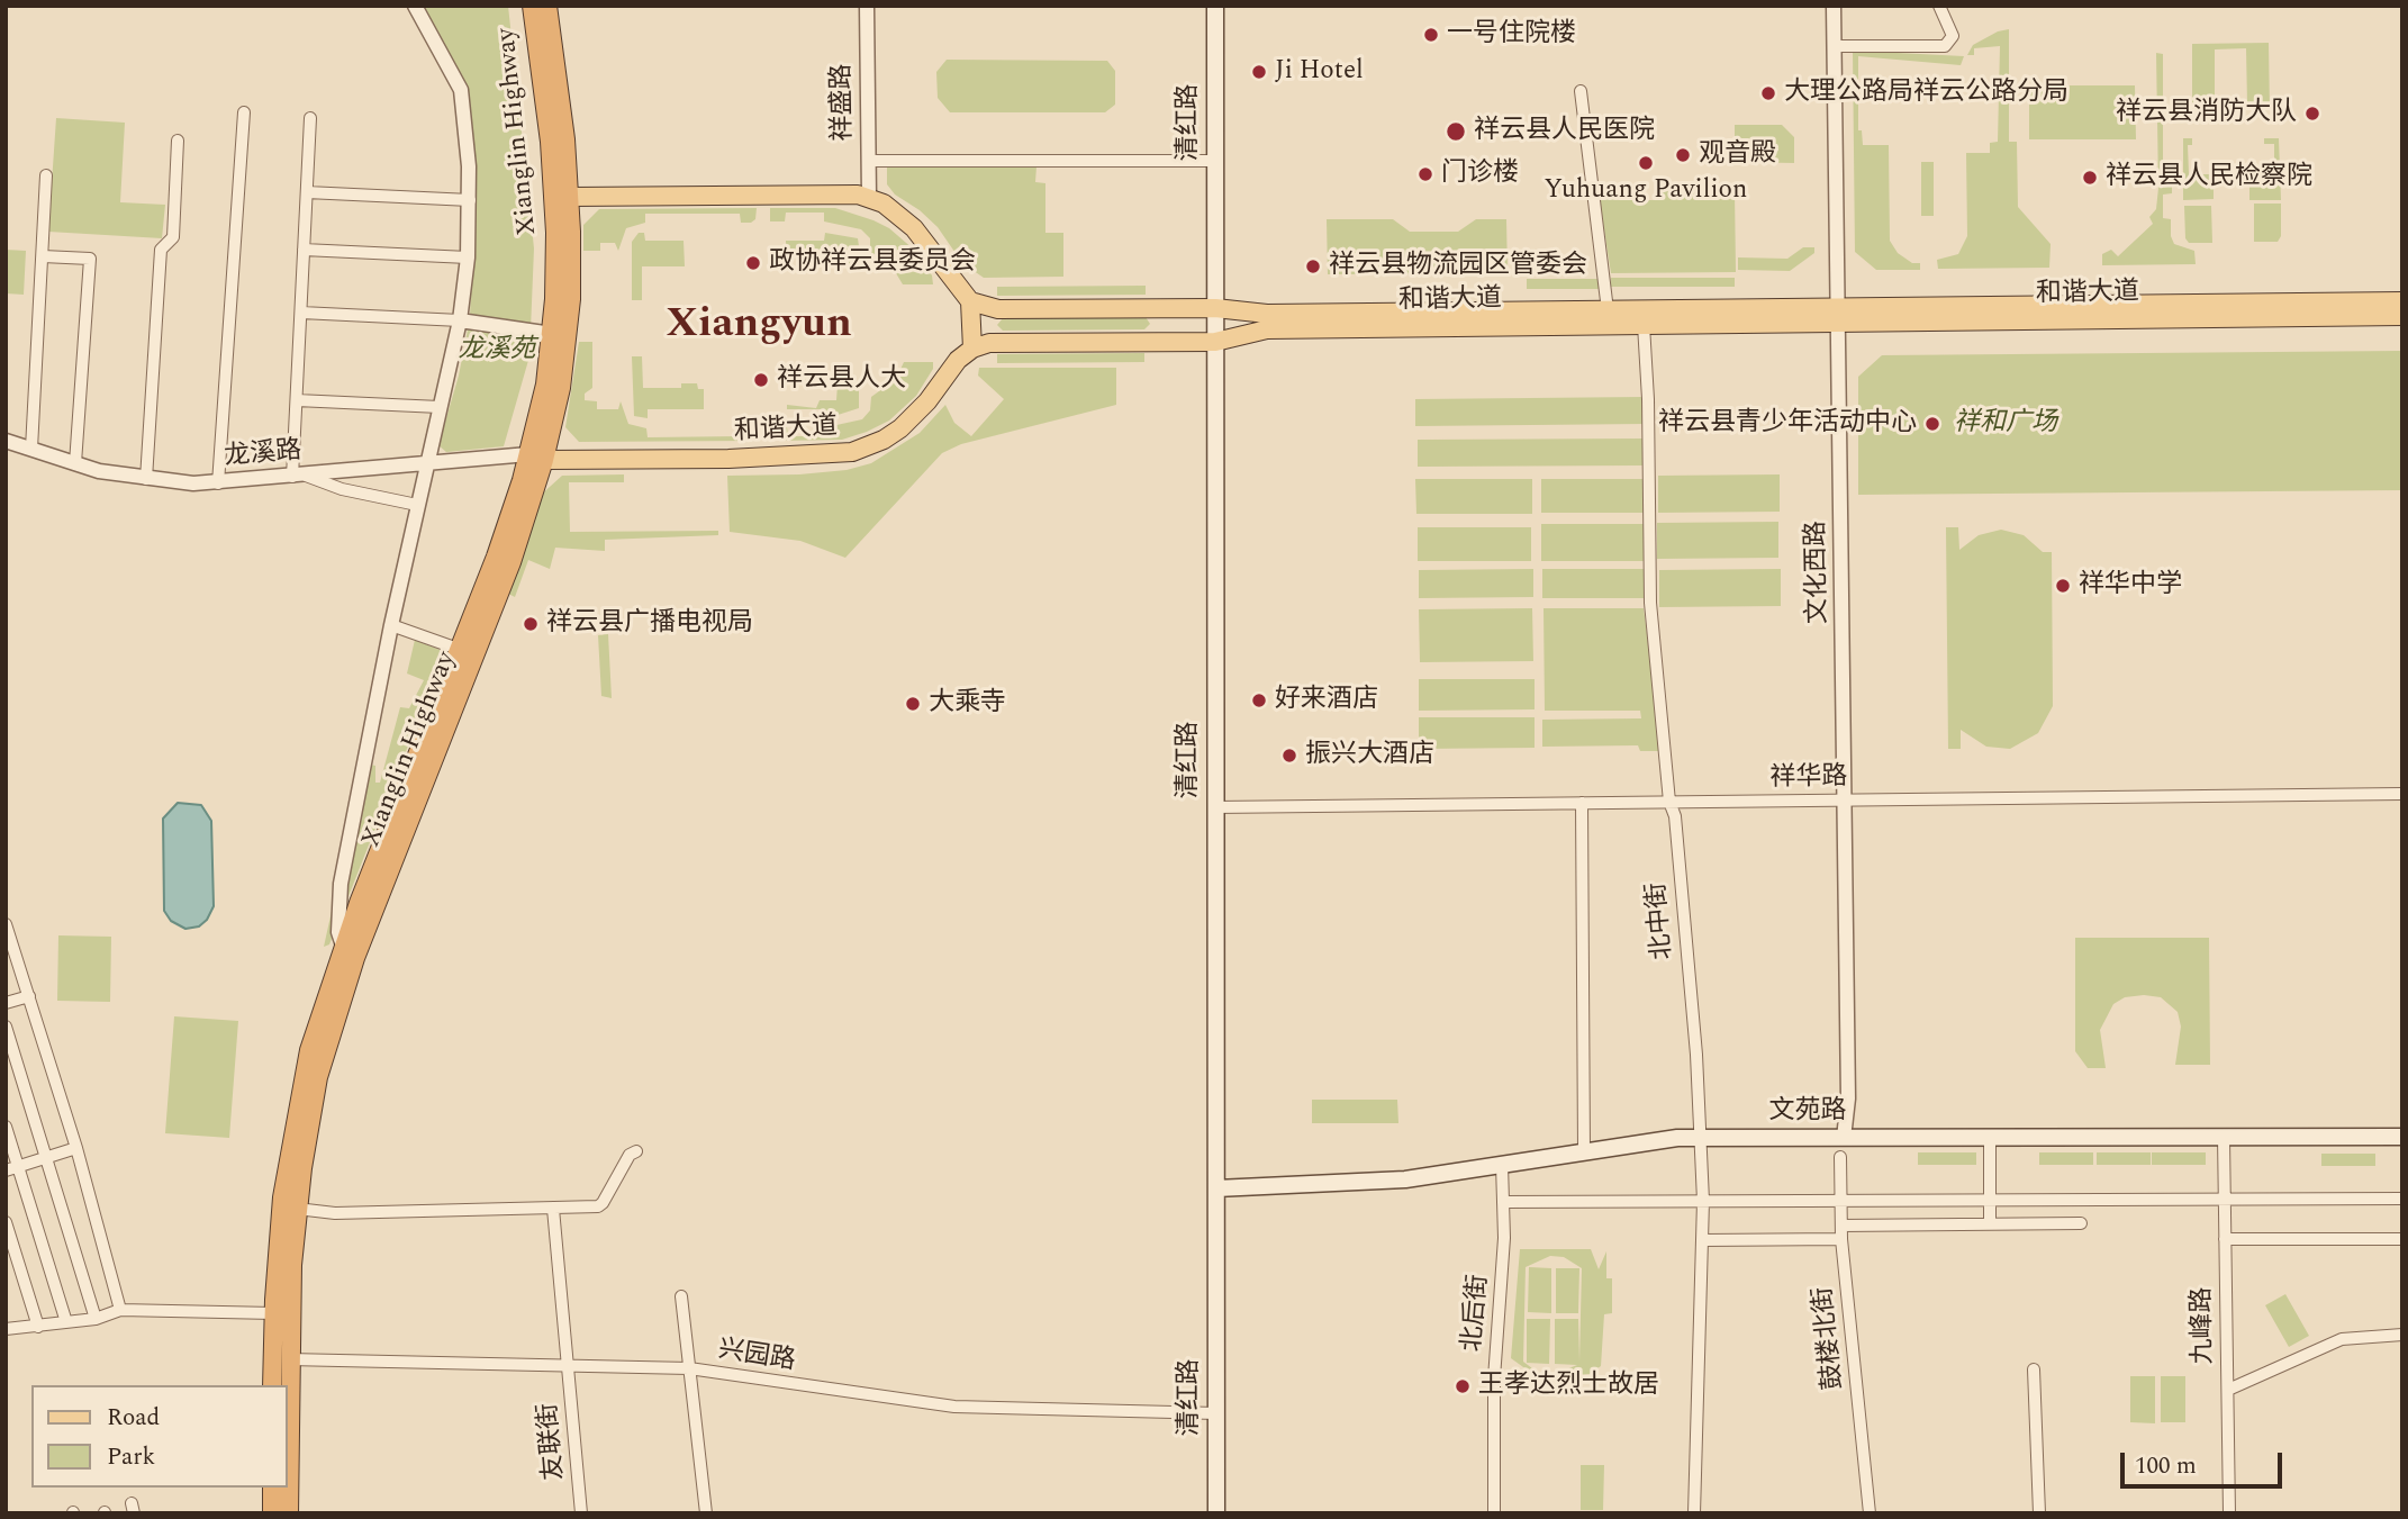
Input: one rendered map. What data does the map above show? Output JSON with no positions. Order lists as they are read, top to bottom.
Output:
{
  "streets": {
    "highway": ["Xianglin Highway"],
    "main road": ["清红路", "和谐大道", "文苑路"],
    "street": [
      "祥盛路",
      "龙溪路",
      "文化西路",
      "祥华路",
      "北中街",
      "北后街",
      "九峰路",
      "鼓楼北街",
      "兴园路",
      "友联街"
    ]
  },
  "crossings": [
    ["清红路", "和谐大道"],
    ["清红路", "祥华路"],
    ["清红路", "文苑路"],
    ["清红路", "兴园路"],
    ["Xianglin Highway", "和谐大道"],
    ["Xianglin Highway", "龙溪路"],
    ["Xianglin Highway", "兴园路"],
    ["和谐大道", "龙溪路"],
    ["和谐大道", "文化西路"],
    ["和谐大道", "北中街"],
    ["文化西路", "祥华路"],
    ["文化西路", "文苑路"],
    ["祥华路", "北中街"],
    ["北中街", "文苑路"],
    ["文苑路", "北后街"],
    ["文苑路", "九峰路"],
    ["兴园路", "友联街"]
  ],
  "districts": ["Xiangyun"],
  "parks": ["龙溪苑", "祥和广场"],
  "places": [
    "一号住院楼",
    "Ji Hotel",
    "大理公路局祥云公路分局",
    "祥云县消防大队",
    "祥云县人民医院",
    "观音殿",
    "Yuhuang Pavilion",
    "门诊楼",
    "祥云县人民检察院",
    "政协祥云县委员会",
    "祥云县物流园区管委会",
    "祥云县人大",
    "祥云县青少年活动中心",
    "祥华中学",
    "祥云县广播电视局",
    "好来酒店",
    "大乘寺",
    "振兴大酒店",
    "王孝达烈士故居"
  ],
  "legend": ["Road", "Park"],
  "scale_bar": "100 m"
}
